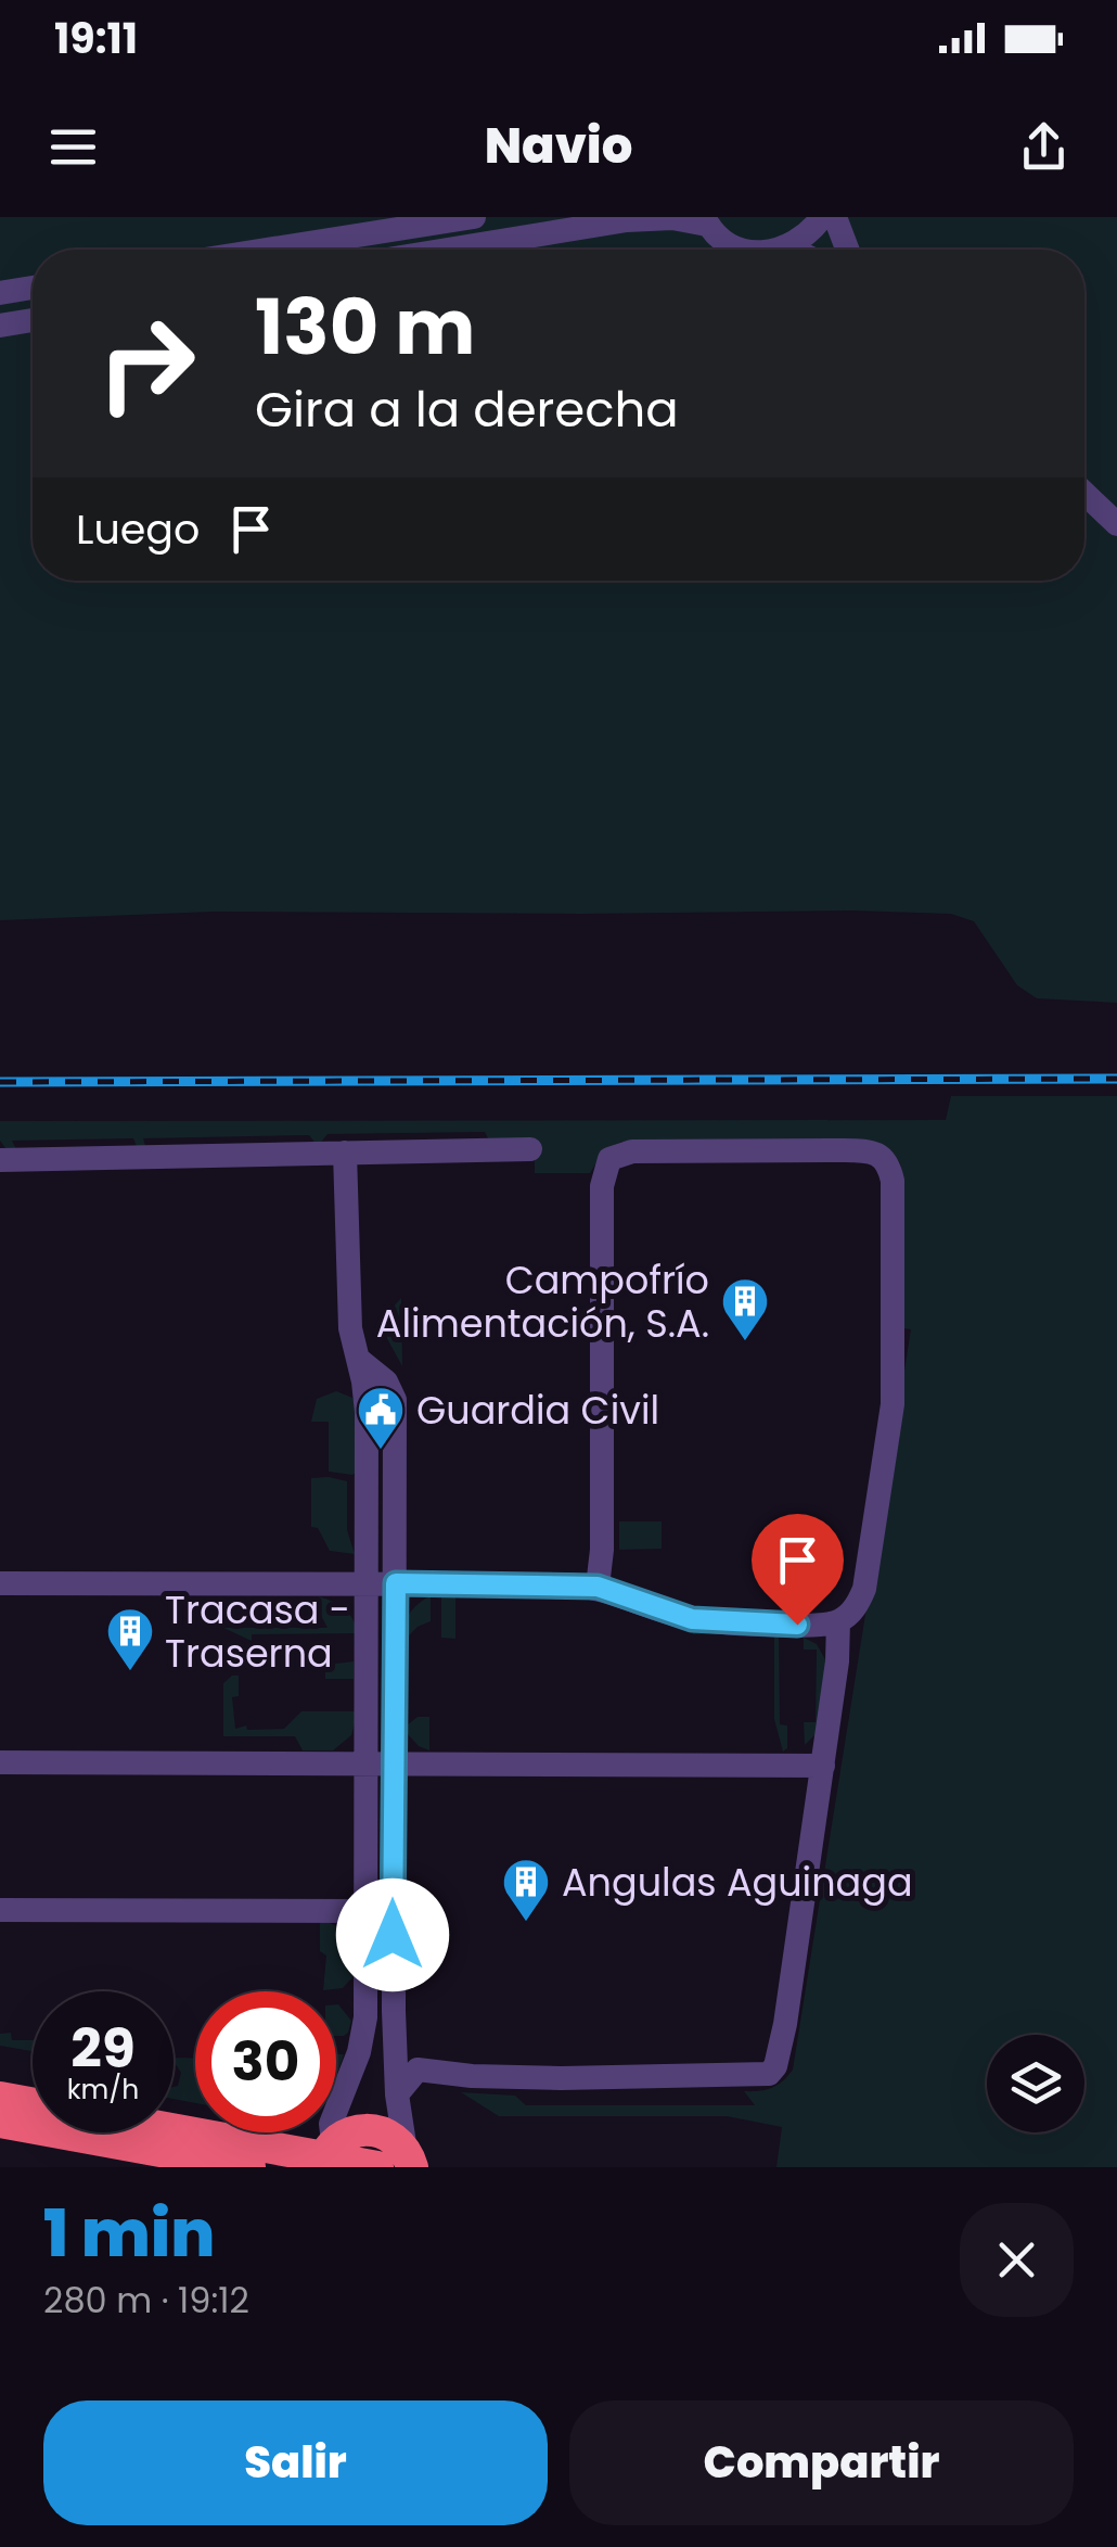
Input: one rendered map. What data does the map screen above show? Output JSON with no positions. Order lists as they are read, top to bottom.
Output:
{
  "places": {
    "building": ["Campofrío Alimentación, S.A.", "Tracasa - Traserna", "Angulas Aguinaga"],
    "public building": ["Guardia Civil"]
  },
  "page": {
    "status": "19:11",
    "header": "Navio",
    "turn": ["130 m", "Gira a la derecha"],
    "then": "Luego",
    "speed": "29 km/h",
    "limit": "30",
    "heading": ["1 min", "280 m · 19:12"],
    "buttons": ["Salir", "Compartir"]
  }
}
